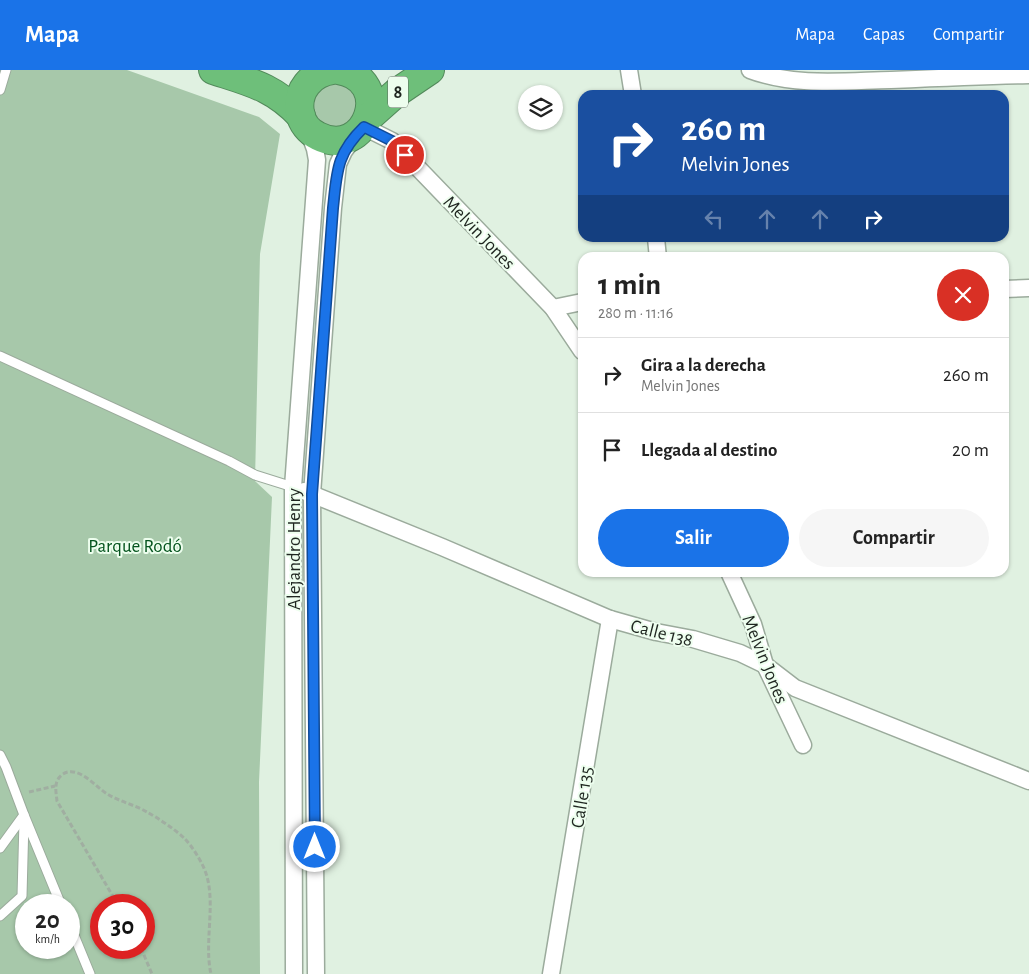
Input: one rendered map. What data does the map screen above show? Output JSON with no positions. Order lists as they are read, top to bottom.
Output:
{
  "streets": {
    "highway": ["8"],
    "street": [
      "Melvin Jones",
      "Alejandro Henry",
      "Calle 138",
      "Calle 135"
    ]
  },
  "crossings": [
    ["8", "Melvin Jones"],
    ["8", "Alejandro Henry"],
    ["Melvin Jones", "Alejandro Henry"],
    ["Melvin Jones", "Calle 138"],
    ["Alejandro Henry", "Calle 138"],
    ["Calle 138", "Calle 135"]
  ],
  "parks": ["Parque Rodó"],
  "page": {
    "header": "Mapa",
    "nav": ["Mapa", "Capas", "Compartir"],
    "turn": ["260 m", "Melvin Jones"],
    "heading": ["1 min", "280 m · 11:16"],
    "list": [
      {
        "name": "Gira a la derecha",
        "note": "Melvin Jones",
        "value": "260 m"
      },
      {
        "name": "Llegada al destino",
        "value": "20 m"
      }
    ],
    "buttons": ["Salir", "Compartir"],
    "speed": "20 km/h",
    "limit": "30"
  }
}
